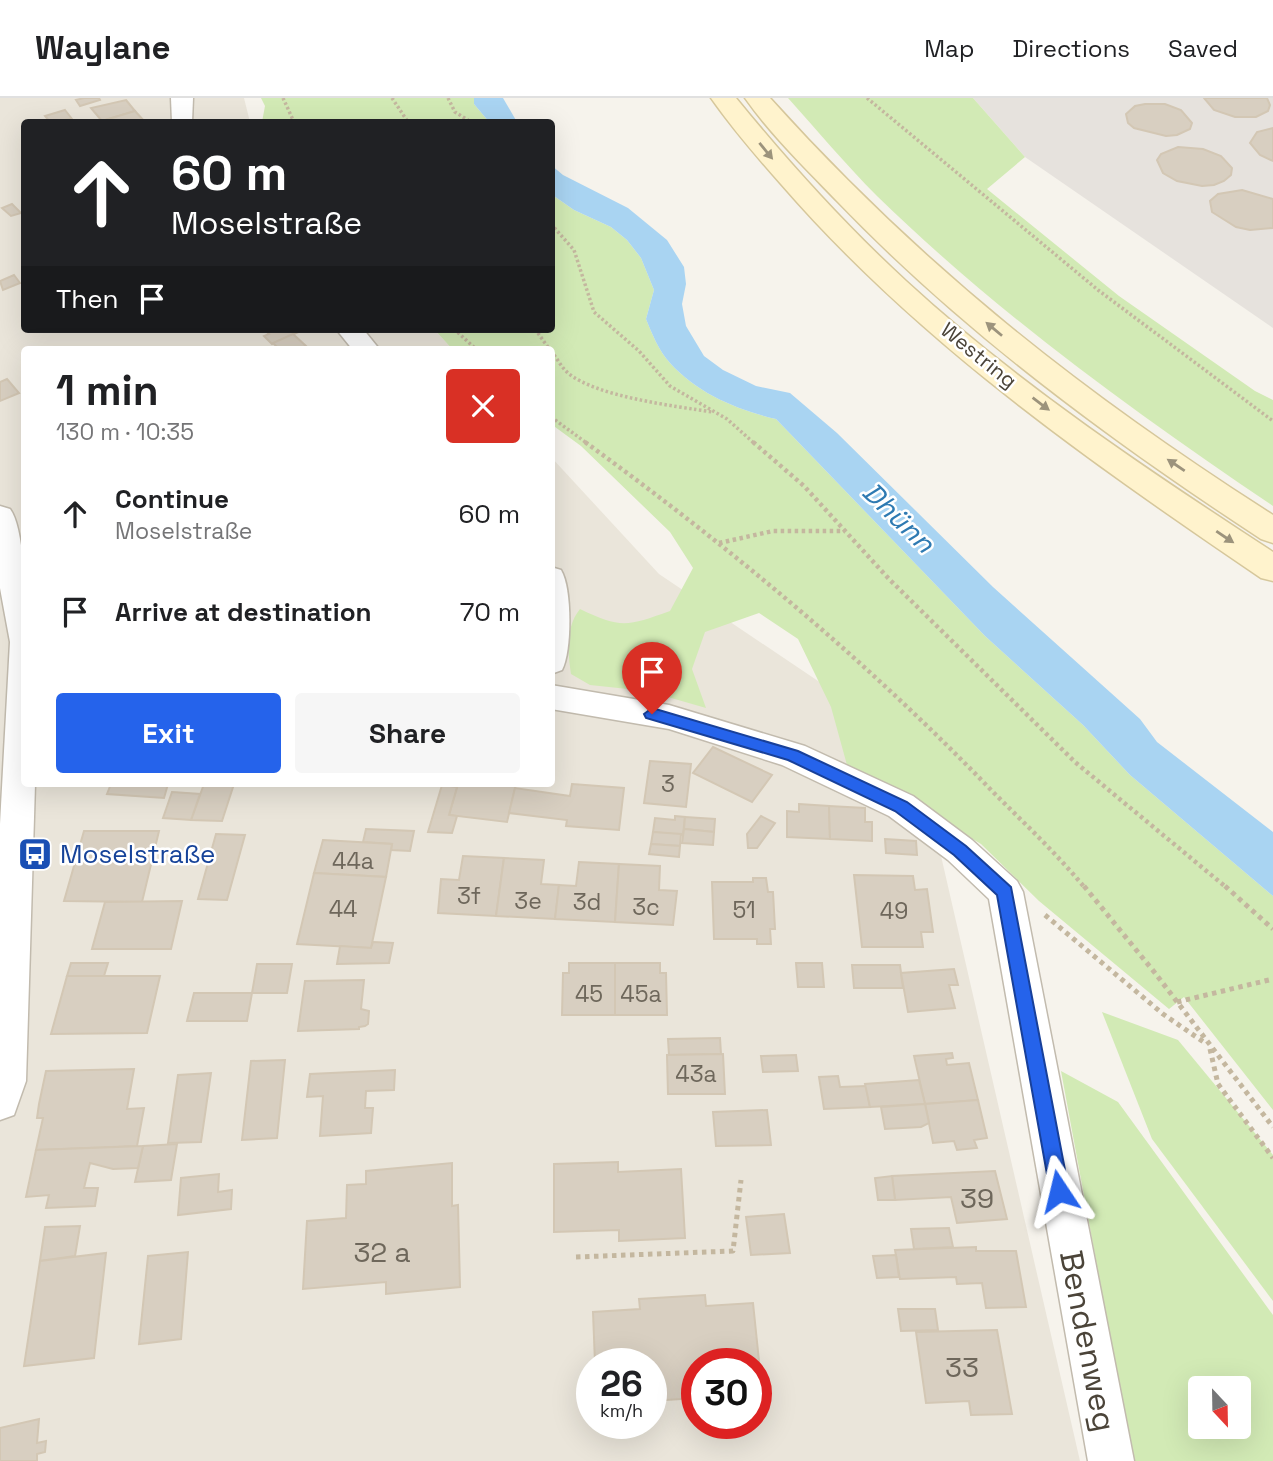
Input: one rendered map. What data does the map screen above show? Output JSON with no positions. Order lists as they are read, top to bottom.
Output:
{
  "streets": {
    "main road": ["Westring"],
    "street": ["Bendenweg"]
  },
  "water": ["Dhünn"],
  "places": {
    "bus stop": ["Moselstraße"]
  },
  "house_numbers": [
    "3",
    "44a",
    "3f",
    "3e",
    "3d",
    "3c",
    "44",
    "51",
    "49",
    "45",
    "45a",
    "43a",
    "39",
    "32 a",
    "33"
  ],
  "north": "bottom",
  "page": {
    "header": "Waylane",
    "nav": ["Map", "Directions", "Saved"],
    "turn": ["60 m", "Moselstraße"],
    "then": "Then",
    "heading": ["1 min", "130 m · 10:35"],
    "list": [
      {
        "name": "Continue",
        "note": "Moselstraße",
        "value": "60 m"
      },
      {
        "name": "Arrive at destination",
        "value": "70 m"
      }
    ],
    "buttons": ["Exit", "Share"],
    "speed": "26 km/h",
    "limit": "30"
  }
}
